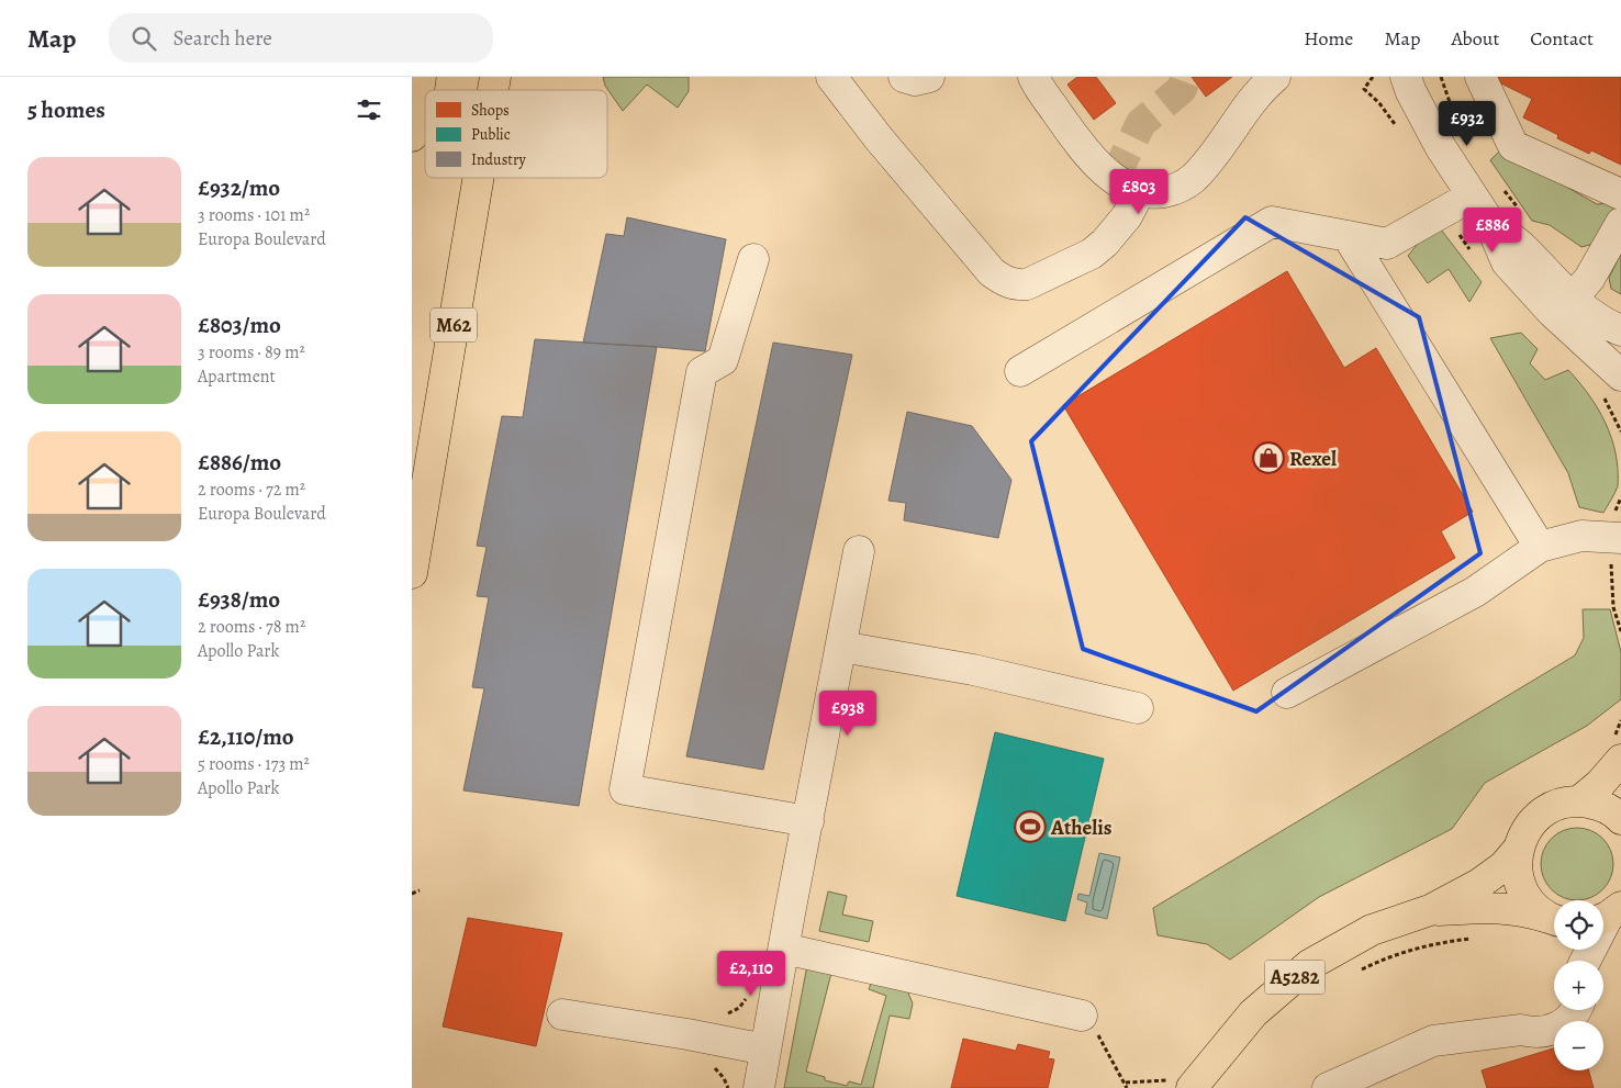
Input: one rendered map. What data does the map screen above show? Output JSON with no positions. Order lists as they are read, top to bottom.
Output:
{
  "streets": {
    "main road": ["M62", "A5282"]
  },
  "places": {
    "shop": ["Rexel"],
    "sports": ["Athelis"]
  },
  "legend": ["Shops", "Public", "Industry"],
  "page": {
    "header": "Map",
    "search": "Search here",
    "nav": [
      "Home",
      "Map",
      "About",
      "Contact"
    ],
    "heading": "5 homes",
    "price": [
      "£932",
      "£803",
      "£886",
      "£938",
      "£2,110"
    ],
    "list": [
      {
        "name": "£932/mo",
        "note": "3 rooms · 101 m² · Europa Boulevard"
      },
      {
        "name": "£803/mo",
        "note": "3 rooms · 89 m² · Apartment"
      },
      {
        "name": "£886/mo",
        "note": "2 rooms · 72 m² · Europa Boulevard"
      },
      {
        "name": "£938/mo",
        "note": "2 rooms · 78 m² · Apollo Park"
      },
      {
        "name": "£2,110/mo",
        "note": "5 rooms · 173 m² · Apollo Park"
      }
    ],
    "map_buttons": ["+", "−"]
  }
}
